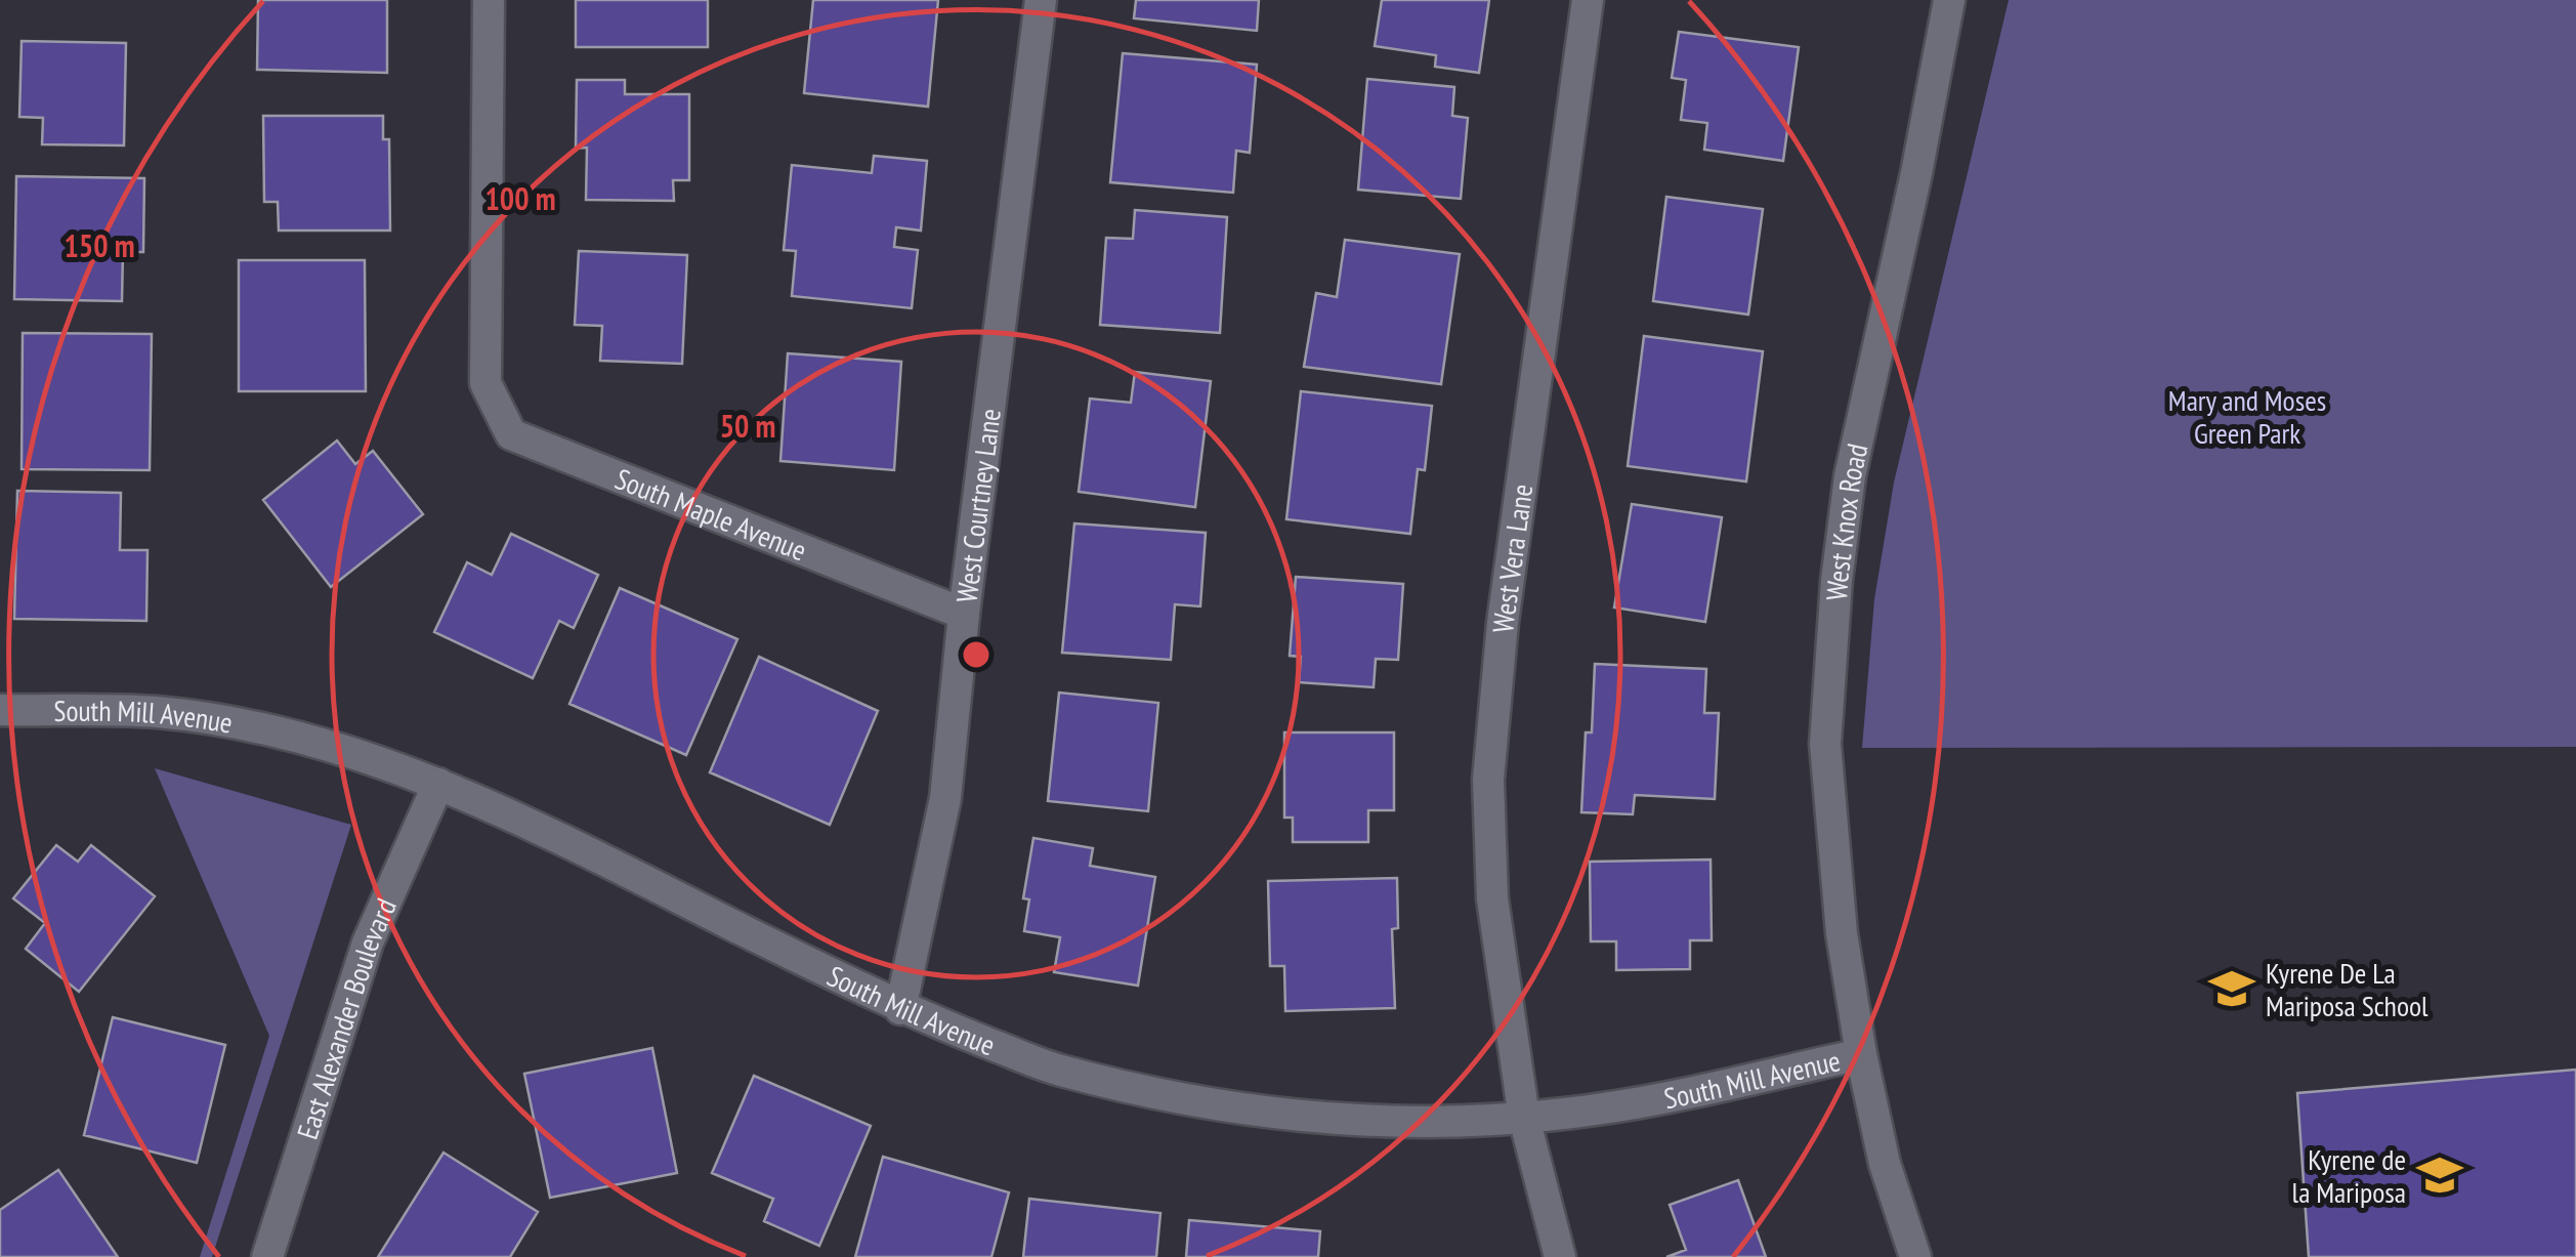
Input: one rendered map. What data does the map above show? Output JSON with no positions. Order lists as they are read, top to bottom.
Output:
{
  "streets": {
    "street": [
      "West Courtney Lane",
      "South Maple Avenue",
      "West Knox Road",
      "West Vera Lane",
      "South Mill Avenue",
      "East Alexander Boulevard"
    ]
  },
  "crossings": [
    ["West Courtney Lane", "South Maple Avenue"],
    ["West Courtney Lane", "South Mill Avenue"],
    ["West Knox Road", "South Mill Avenue"],
    ["West Vera Lane", "South Mill Avenue"],
    ["South Mill Avenue", "East Alexander Boulevard"]
  ],
  "parks": ["Mary and Moses Green Park"],
  "places": {
    "school or university": ["Kyrene De La Mariposa School", "Kyrene de la Mariposa"]
  },
  "rings": ["100 m", "150 m", "50 m"]
}
